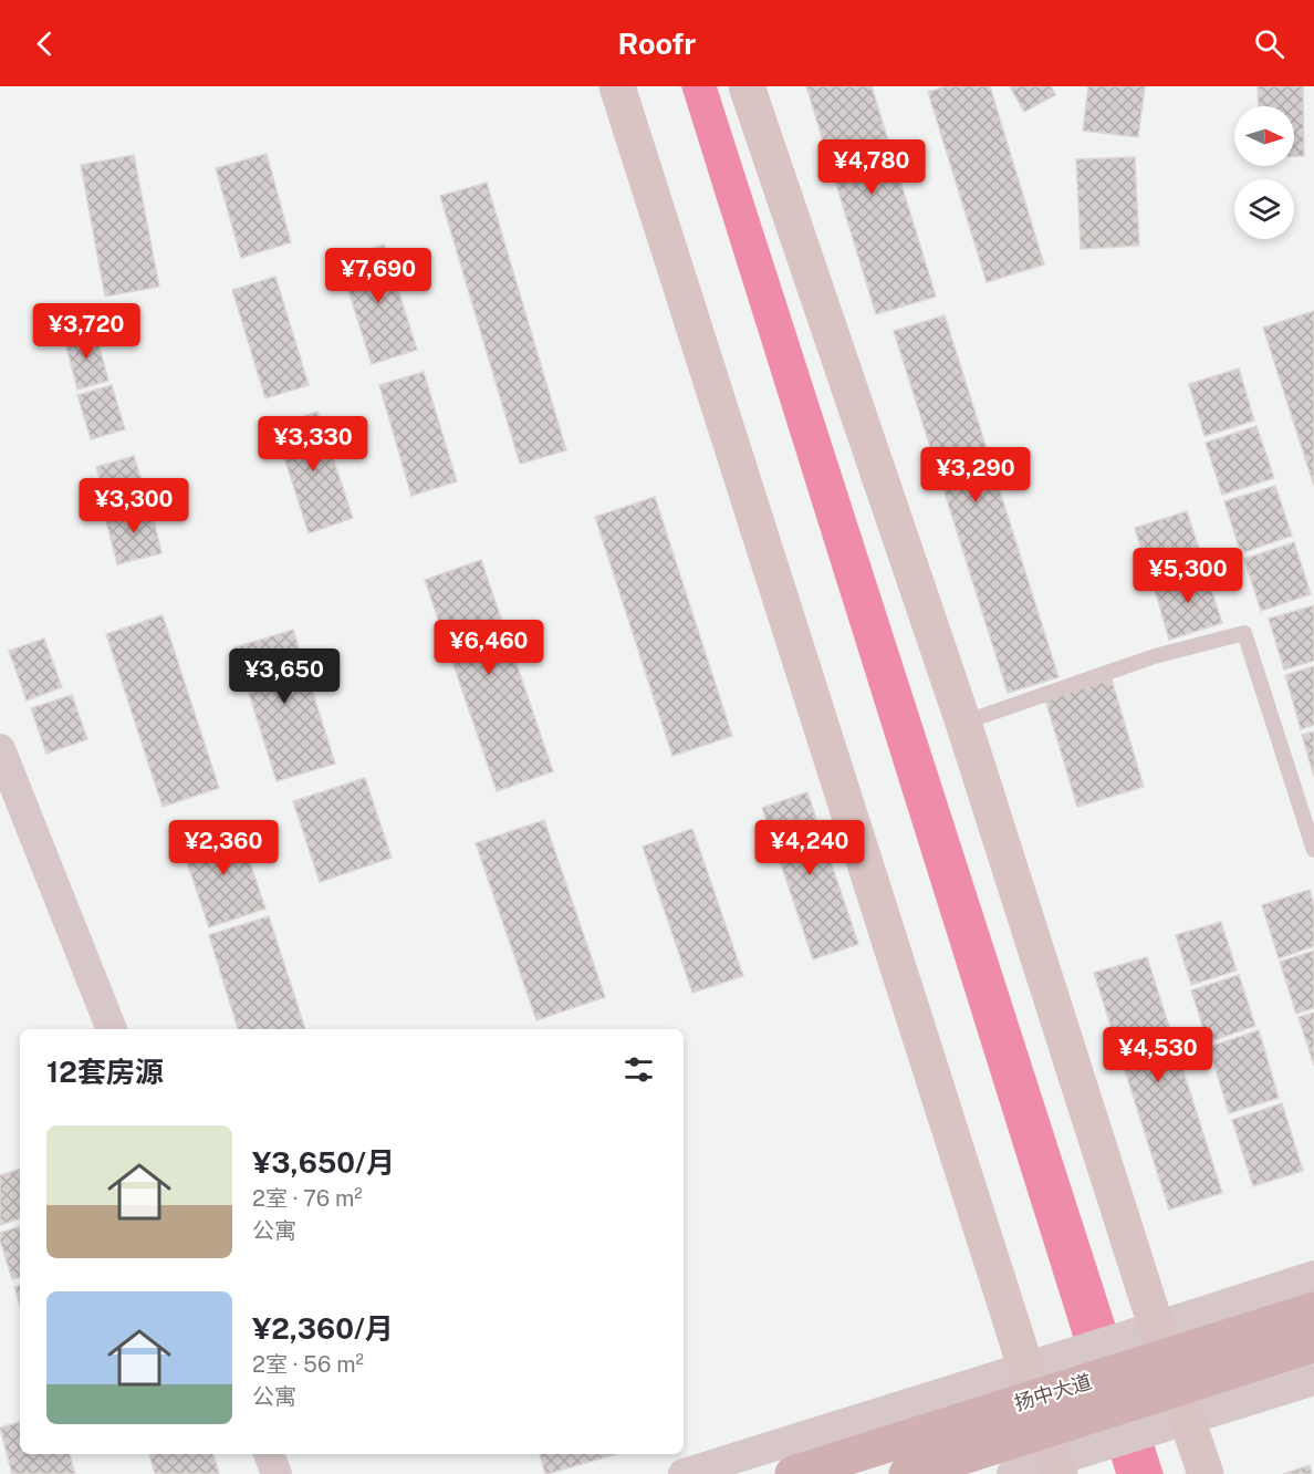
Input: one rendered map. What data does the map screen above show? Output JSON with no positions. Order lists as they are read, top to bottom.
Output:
{
  "streets": {
    "main road": ["扬中大道"]
  },
  "north": "right",
  "page": {
    "header": "Roofr",
    "price": [
      "¥4,780",
      "¥7,690",
      "¥3,720",
      "¥3,330",
      "¥3,290",
      "¥3,300",
      "¥5,300",
      "¥6,460",
      "¥3,650",
      "¥2,360",
      "¥4,240",
      "¥4,530"
    ],
    "heading": "12套房源",
    "list": [
      {
        "name": "¥3,650/月",
        "note": "2室 · 76 m² · 公寓"
      },
      {
        "name": "¥2,360/月",
        "note": "2室 · 56 m² · 公寓"
      }
    ]
  }
}
